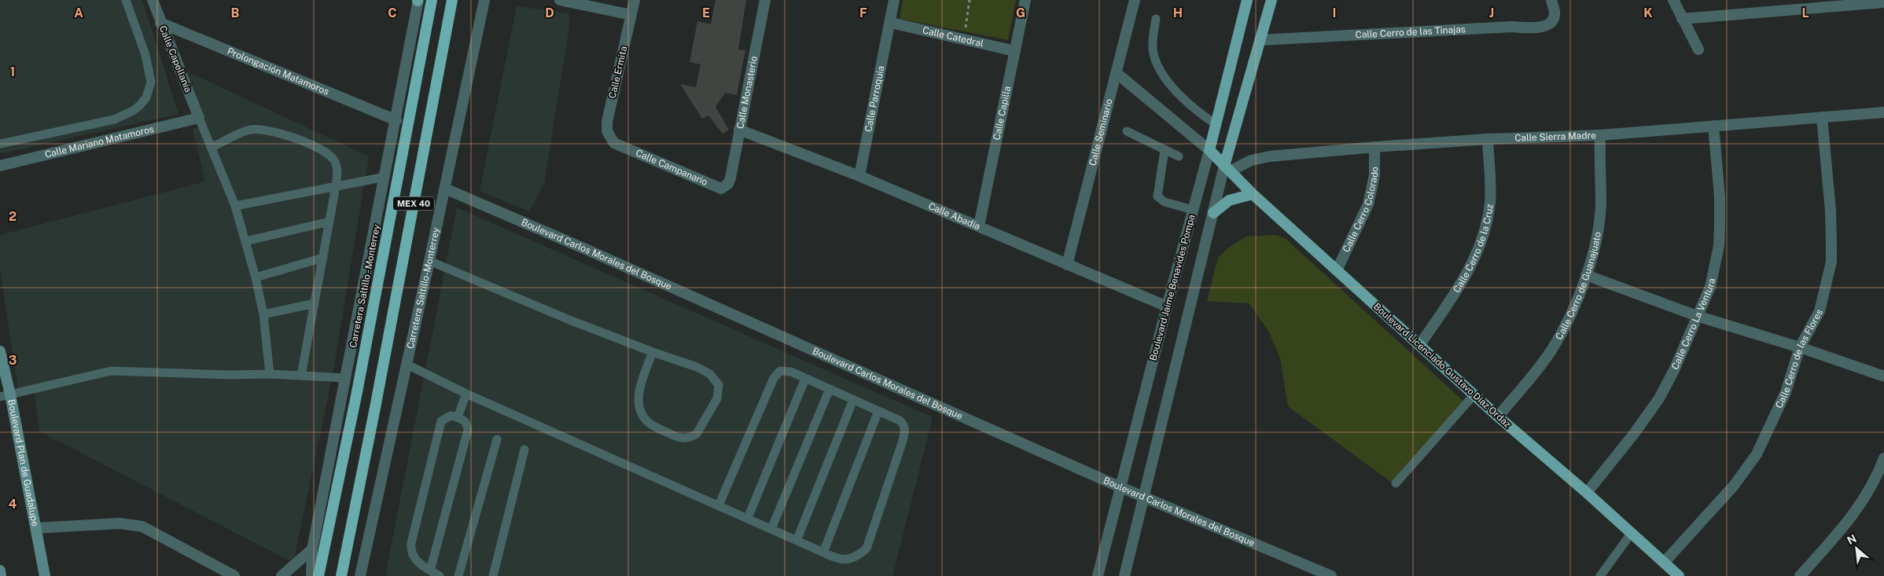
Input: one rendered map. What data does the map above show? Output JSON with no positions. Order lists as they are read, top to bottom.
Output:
{
  "streets": {
    "highway": ["MEX 40", "Carretera Saltillo - Monterrey"],
    "main road": ["Boulevard Jaime Benavides Pompa", "Boulevard Licenciado Gustavo Díaz Ordaz", "Boulevard Plan de Guadalupe"],
    "street": [
      "Calle Cerro de las Tinajas",
      "Calle Catedral",
      "Calle Capellanía",
      "Prolongación Matamoros",
      "Calle Ermita",
      "Calle Monasterio",
      "Calle Parroquia",
      "Calle Capilla",
      "Calle Seminario",
      "Calle Sierra Madre",
      "Calle Mariano Matamoros",
      "Calle Campanario",
      "Calle Cerro Colorado",
      "Calle Abadía",
      "Calle Cerro de la Cruz",
      "Boulevard Carlos Morales del Bosque",
      "Calle Cerro de Guanajuato",
      "Carretera Saltillo-Monterrey",
      "Calle Cerro La Ventura",
      "Calle Cerro de las Flores"
    ]
  },
  "crossings": [
    ["Calle Cerro de las Tinajas", "Boulevard Jaime Benavides Pompa"],
    ["Calle Catedral", "Calle Parroquia"],
    ["Calle Catedral", "Calle Capilla"],
    ["Calle Capellanía", "Prolongación Matamoros"],
    ["Calle Capellanía", "Calle Mariano Matamoros"],
    ["Calle Ermita", "Calle Campanario"],
    ["Calle Monasterio", "Calle Campanario"],
    ["Calle Monasterio", "Calle Abadía"],
    ["Calle Parroquia", "Calle Abadía"],
    ["Calle Capilla", "Calle Abadía"],
    ["Calle Seminario", "Calle Abadía"],
    ["Calle Sierra Madre", "Calle Cerro Colorado"],
    ["Calle Sierra Madre", "Calle Cerro de la Cruz"],
    ["Calle Sierra Madre", "Calle Cerro de Guanajuato"],
    ["Calle Sierra Madre", "Boulevard Jaime Benavides Pompa"],
    ["Calle Sierra Madre", "Calle Cerro La Ventura"],
    ["Calle Sierra Madre", "Calle Cerro de las Flores"],
    ["Calle Sierra Madre", "Boulevard Licenciado Gustavo Díaz Ordaz"],
    ["Calle Cerro Colorado", "Boulevard Licenciado Gustavo Díaz Ordaz"],
    ["Calle Abadía", "Boulevard Jaime Benavides Pompa"],
    ["Calle Cerro de la Cruz", "Boulevard Licenciado Gustavo Díaz Ordaz"],
    ["Boulevard Carlos Morales del Bosque", "Boulevard Jaime Benavides Pompa"],
    ["Boulevard Carlos Morales del Bosque", "Carretera Saltillo-Monterrey"],
    ["Calle Cerro de Guanajuato", "Boulevard Licenciado Gustavo Díaz Ordaz"],
    ["Boulevard Jaime Benavides Pompa", "Boulevard Licenciado Gustavo Díaz Ordaz"],
    ["Calle Cerro La Ventura", "Boulevard Licenciado Gustavo Díaz Ordaz"],
    ["Calle Cerro de las Flores", "Boulevard Licenciado Gustavo Díaz Ordaz"]
  ],
  "north": "top left",
  "grid": {
    "columns": [
      "A",
      "B",
      "C",
      "D",
      "E",
      "F",
      "G",
      "H",
      "I",
      "J",
      "K",
      "L"
    ],
    "rows": [
      "1",
      "2",
      "3",
      "4"
    ]
  }
}
